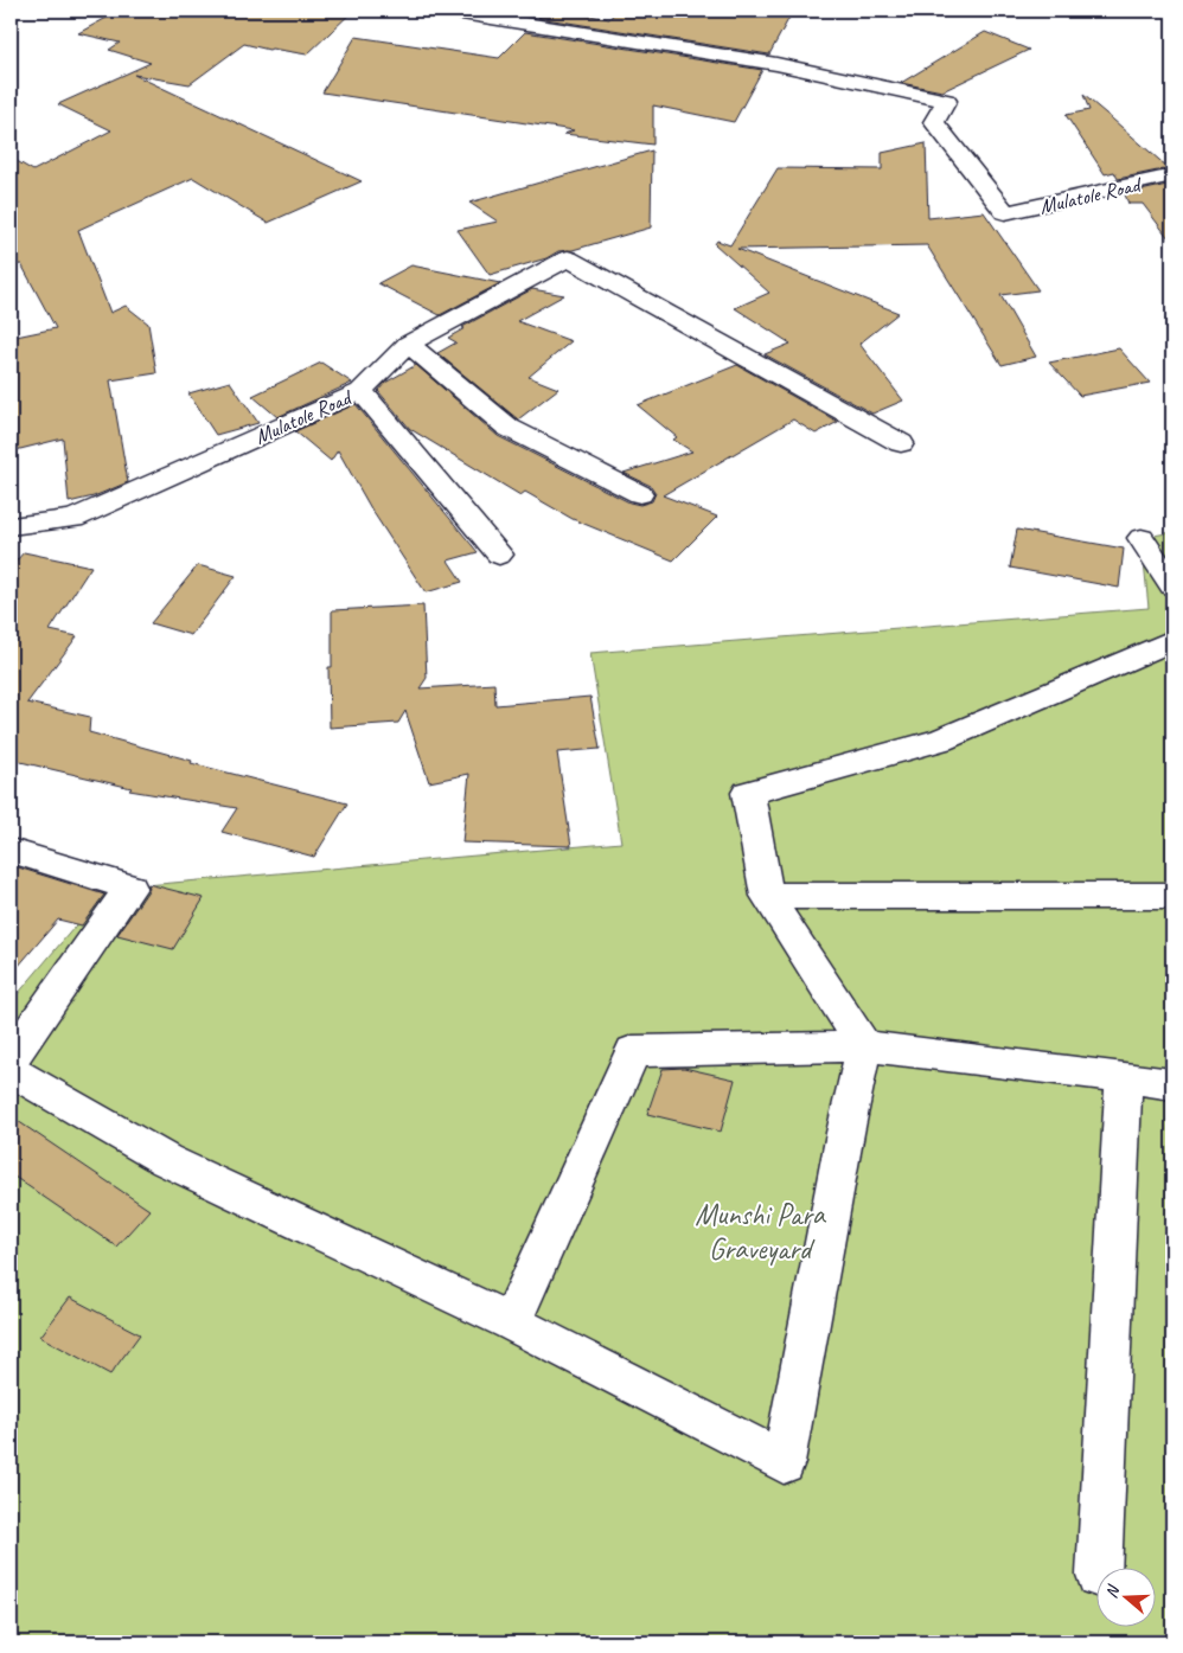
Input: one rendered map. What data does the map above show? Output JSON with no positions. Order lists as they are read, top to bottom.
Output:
{
  "streets": {
    "street": ["Mulatole Road"]
  },
  "parks": ["Munshi Para Graveyard"],
  "north": "left"
}
